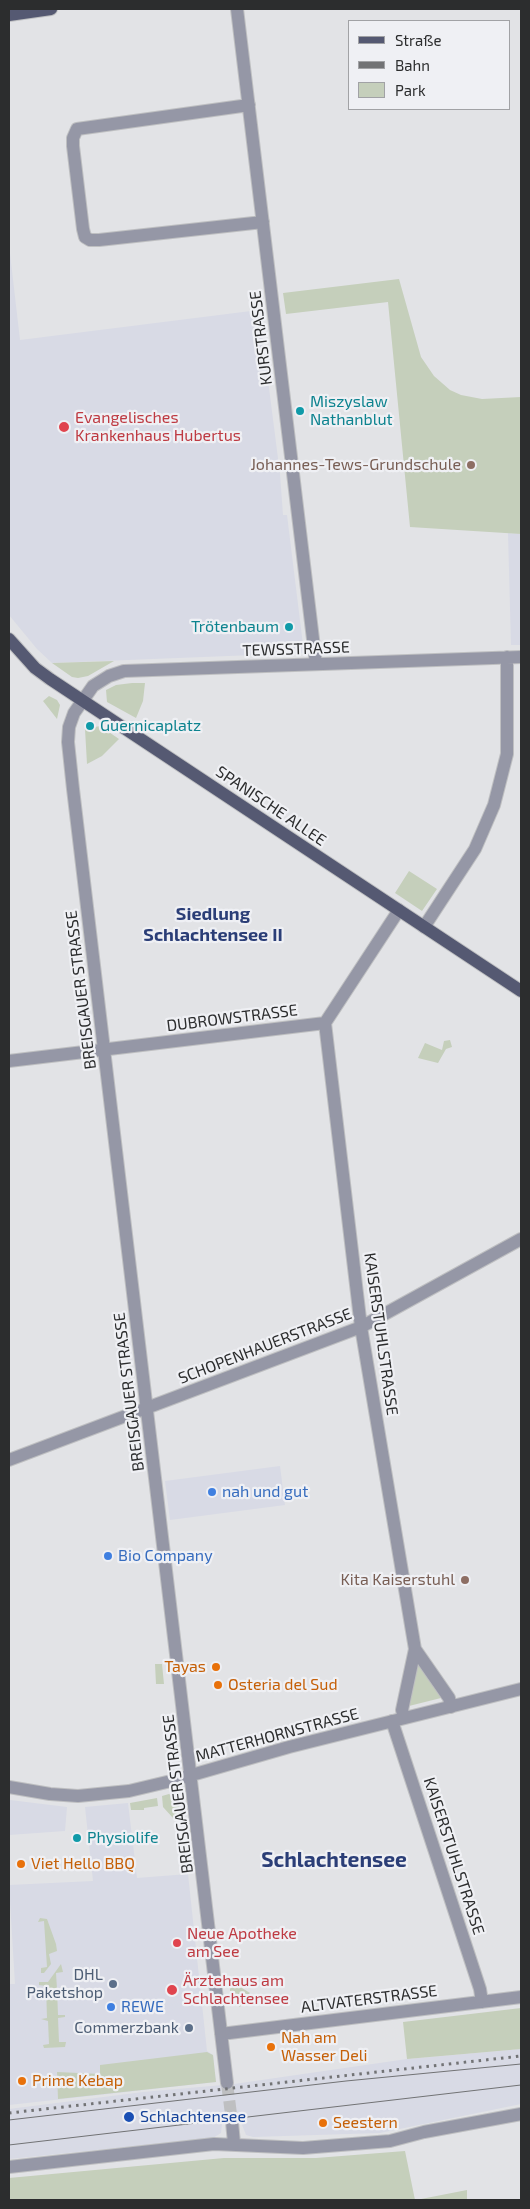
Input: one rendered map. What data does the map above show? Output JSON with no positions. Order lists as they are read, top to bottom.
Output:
{
  "streets": {
    "main road": ["SPANISCHE ALLEE"],
    "street": [
      "KURSTRASSE",
      "TEWSSTRASSE",
      "BREISGAUER STRASSE",
      "DUBROWSTRASSE",
      "KAISERSTUHLSTRASSE",
      "SCHOPENHAUERSTRASSE",
      "MATTERHORNSTRASSE",
      "ALTVATERSTRASSE"
    ]
  },
  "crossings": [
    ["KURSTRASSE", "TEWSSTRASSE"],
    ["TEWSSTRASSE", "SPANISCHE ALLEE"],
    ["TEWSSTRASSE", "BREISGAUER STRASSE"],
    ["SPANISCHE ALLEE", "BREISGAUER STRASSE"],
    ["BREISGAUER STRASSE", "DUBROWSTRASSE"],
    ["BREISGAUER STRASSE", "SCHOPENHAUERSTRASSE"],
    ["BREISGAUER STRASSE", "MATTERHORNSTRASSE"],
    ["BREISGAUER STRASSE", "ALTVATERSTRASSE"],
    ["DUBROWSTRASSE", "KAISERSTUHLSTRASSE"],
    ["KAISERSTUHLSTRASSE", "SCHOPENHAUERSTRASSE"],
    ["KAISERSTUHLSTRASSE", "MATTERHORNSTRASSE"],
    ["KAISERSTUHLSTRASSE", "ALTVATERSTRASSE"]
  ],
  "districts": ["Siedlung Schlachtensee II", "Schlachtensee"],
  "places": [
    "Miszyslaw Nathanblut",
    "Evangelisches Krankenhaus Hubertus",
    "Johannes-Tews-Grundschule",
    "Trötenbaum",
    "Guernicaplatz",
    "nah und gut",
    "Bio Company",
    "Kita Kaiserstuhl",
    "Tayas",
    "Osteria del Sud",
    "Physiolife",
    "Viet Hello BBQ",
    "Neue Apotheke am See",
    "DHL Paketshop",
    "Ärztehaus am Schlachtensee",
    "REWE",
    "Commerzbank",
    "Nah am Wasser Deli",
    "Prime Kebap",
    "Schlachtensee",
    "Seestern"
  ],
  "legend": ["Straße", "Bahn", "Park"]
}
